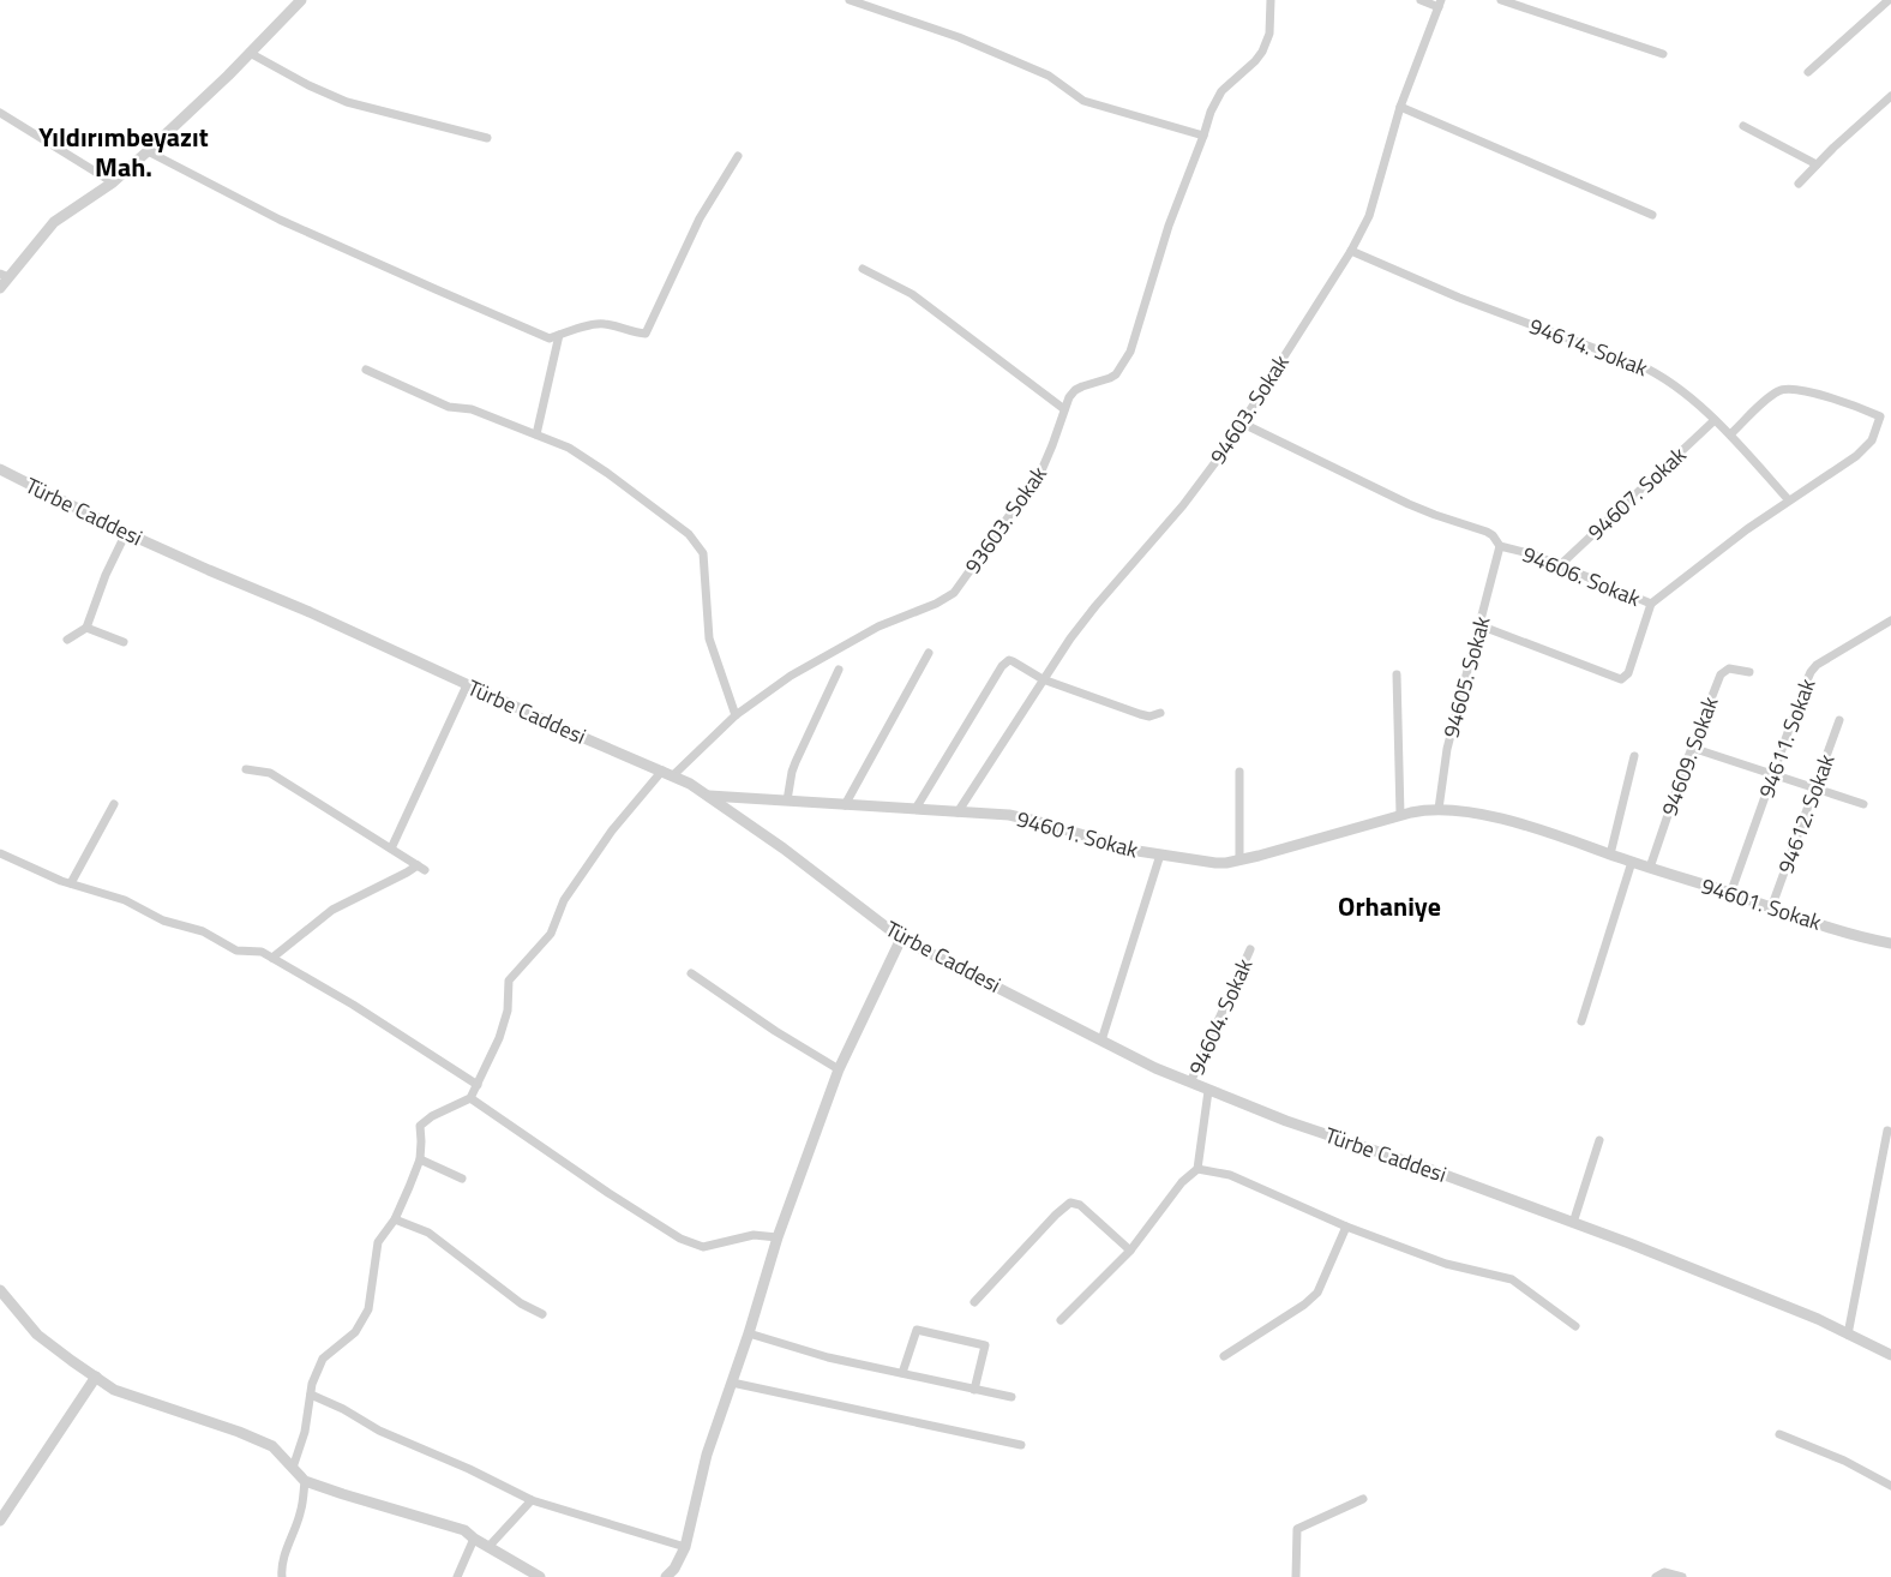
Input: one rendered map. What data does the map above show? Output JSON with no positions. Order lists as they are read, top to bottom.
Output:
{
  "streets": {
    "street": [
      "94614. Sokak",
      "94603. Sokak",
      "94607. Sokak",
      "Türbe Caddesi",
      "93603. Sokak",
      "94606. Sokak",
      "94605. Sokak",
      "94611. Sokak",
      "94609. Sokak",
      "94612. Sokak",
      "94601. Sokak",
      "94604. Sokak"
    ]
  },
  "crossings": [
    ["94614. Sokak", "94603. Sokak"],
    ["94614. Sokak", "94607. Sokak"],
    ["94614. Sokak", "94606. Sokak"],
    ["94603. Sokak", "94606. Sokak"],
    ["94603. Sokak", "94601. Sokak"],
    ["94607. Sokak", "94606. Sokak"],
    ["Türbe Caddesi", "93603. Sokak"],
    ["Türbe Caddesi", "94601. Sokak"],
    ["Türbe Caddesi", "94604. Sokak"],
    ["94606. Sokak", "94605. Sokak"],
    ["94605. Sokak", "94601. Sokak"],
    ["94611. Sokak", "94601. Sokak"],
    ["94609. Sokak", "94601. Sokak"],
    ["94612. Sokak", "94601. Sokak"]
  ],
  "districts": ["Yıldırımbeyazıt Mah.", "Orhaniye"]
}
